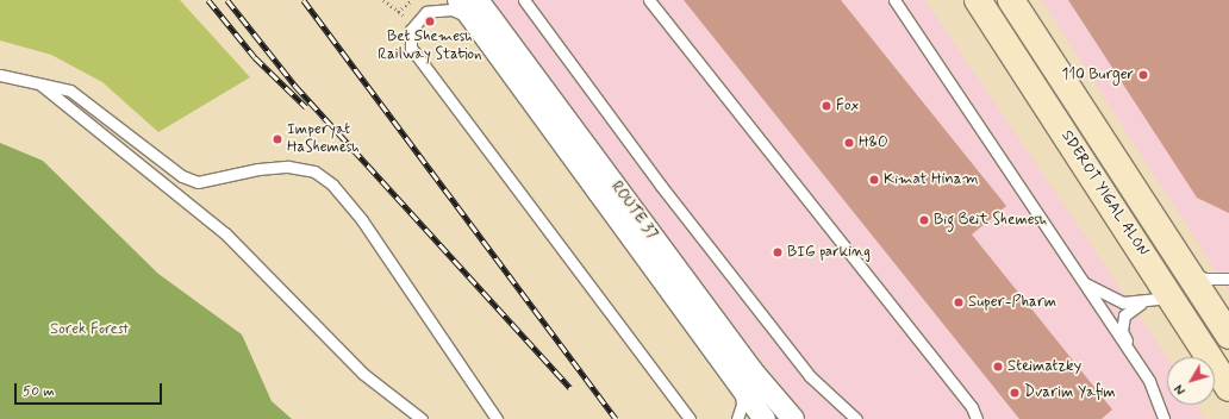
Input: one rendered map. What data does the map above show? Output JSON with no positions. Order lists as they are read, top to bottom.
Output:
{
  "streets": {
    "main road": ["SDEROT YIGAL ALON"],
    "street": ["ROUTE 37"]
  },
  "parks": ["Sorek Forest"],
  "places": [
    "Bet Shemesh Railway Station",
    "110 Burger",
    "Fox",
    "Imperyat HaShemesh",
    "H&O",
    "Kimat Hinam",
    "Big Beit Shemesh",
    "BIG parking",
    "Super-Pharm",
    "Steimatzky",
    "Dvarim Yafim"
  ],
  "scale_bar": "50 m",
  "north": "bottom left"
}
